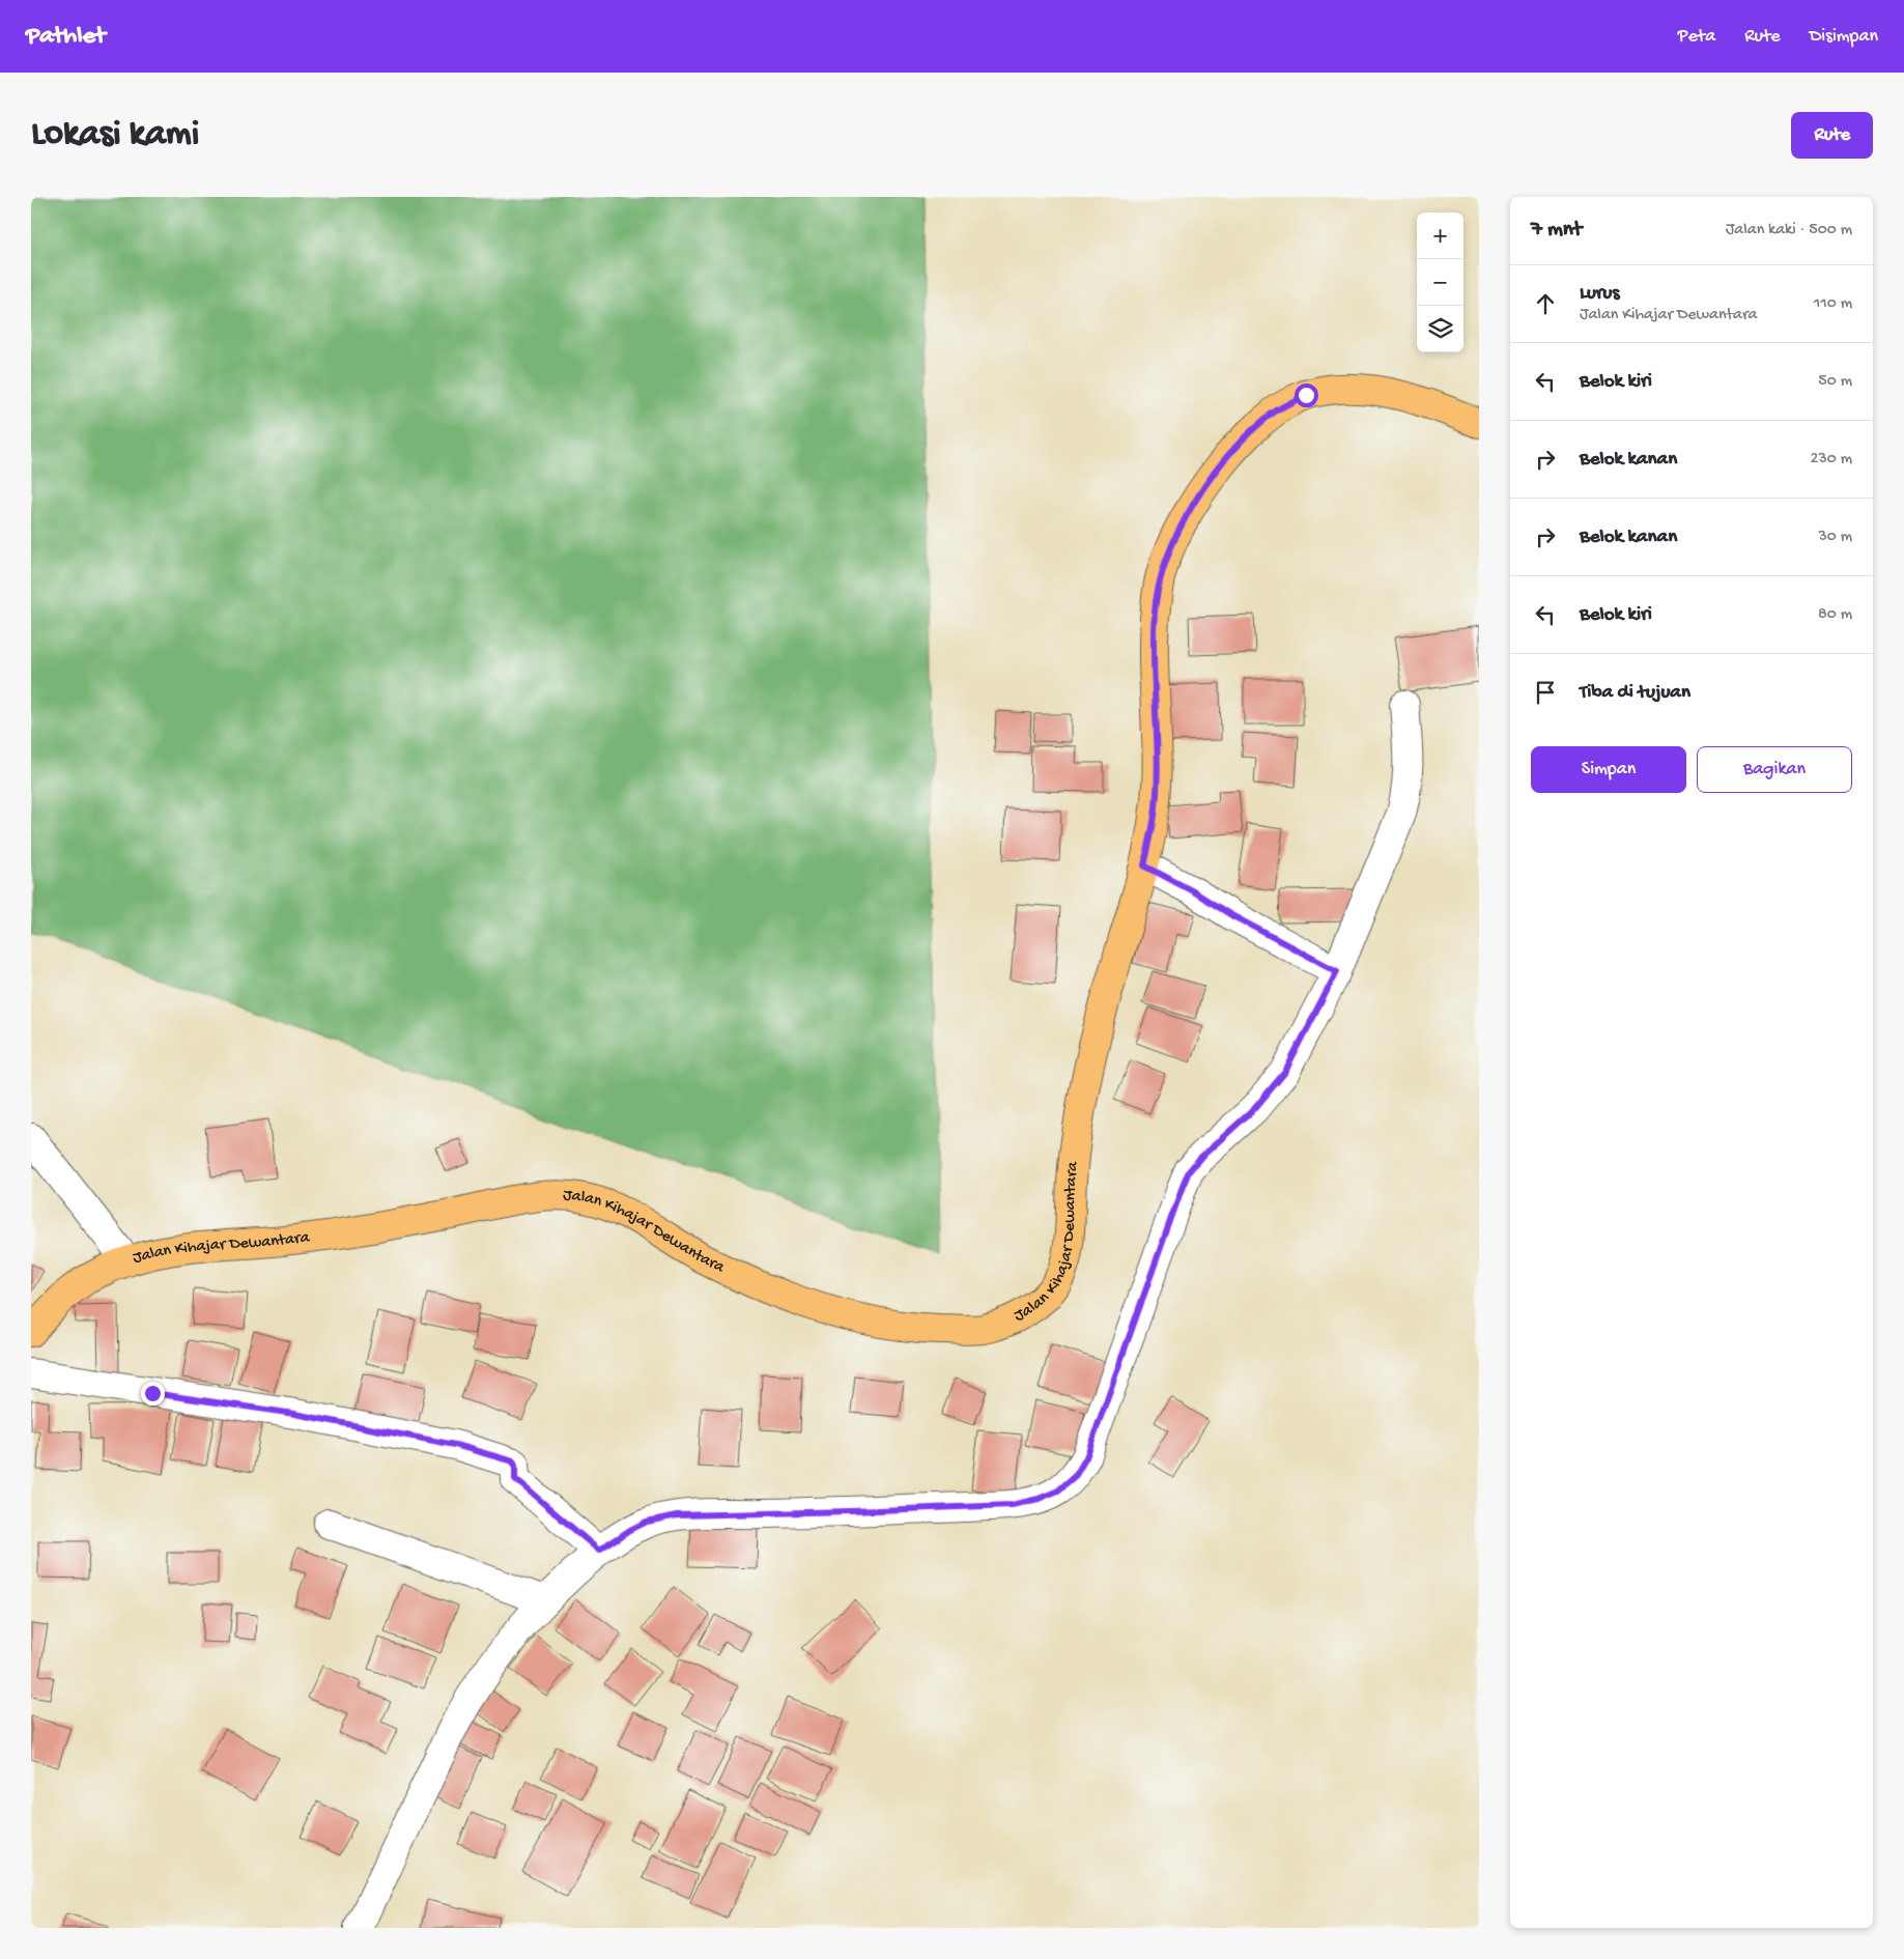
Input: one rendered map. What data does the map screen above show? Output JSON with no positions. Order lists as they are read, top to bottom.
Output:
{
  "streets": {
    "main road": ["Jalan Kihajar Dewantara"]
  },
  "page": {
    "header": "Pathlet",
    "nav": ["Peta", "Rute", "Disimpan"],
    "buttons": [
      "Rute",
      ["Simpan", "Bagikan"]
    ],
    "title": "Lokasi kami",
    "heading": ["7 mnt", "Jalan kaki · 500 m"],
    "map_buttons": ["+", "−"],
    "list": [
      ["Lurus", "Jalan Kihajar Dewantara", "110 m"],
      ["Belok kiri", "50 m"],
      ["Belok kanan", "230 m"],
      ["Belok kanan", "30 m"],
      ["Belok kiri", "80 m"],
      "Tiba di tujuan"
    ]
  }
}
